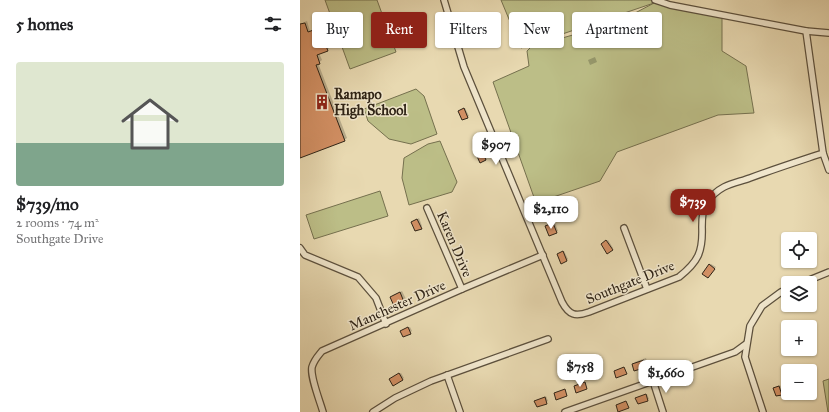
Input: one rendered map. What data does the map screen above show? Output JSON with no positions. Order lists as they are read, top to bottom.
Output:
{
  "streets": {
    "street": ["Karen Drive", "Southgate Drive", "Manchester Drive"]
  },
  "crossings": [
    ["Karen Drive", "Manchester Drive"],
    ["Southgate Drive", "Manchester Drive"]
  ],
  "places": {
    "building": ["Ramapo High School"]
  },
  "page": {
    "heading": "5 homes",
    "chip": [
      "Buy",
      "Rent",
      "Filters",
      "New",
      "Apartment"
    ],
    "list": [
      {
        "name": "$739/mo",
        "note": "2 rooms · 74 m² · Southgate Drive"
      }
    ],
    "price": [
      "$907",
      "$739",
      "$2,110",
      "$758",
      "$1,660"
    ],
    "map_buttons": ["+", "−"]
  }
}
